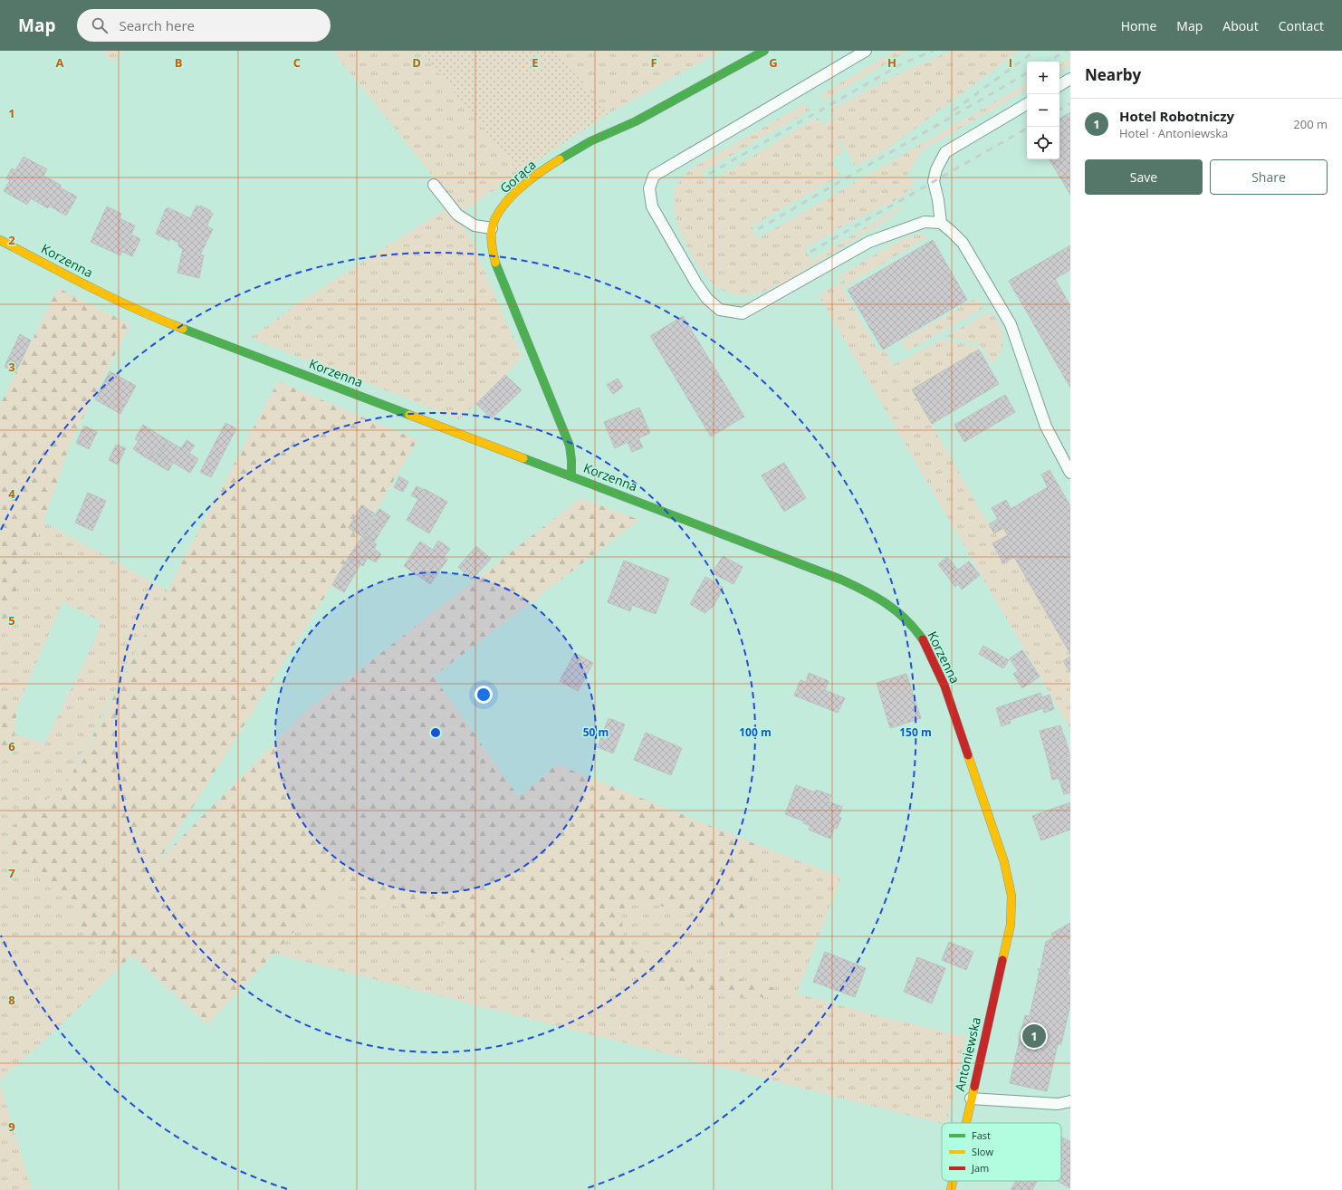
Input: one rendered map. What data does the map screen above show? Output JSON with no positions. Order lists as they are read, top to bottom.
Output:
{
  "streets": {
    "street": ["Gorąca", "Korzenna", "Antoniewska"]
  },
  "crossings": [
    ["Gorąca", "Korzenna"],
    ["Korzenna", "Antoniewska"]
  ],
  "legend": ["Fast", "Slow", "Jam"],
  "page": {
    "header": "Map",
    "search": "Search here",
    "nav": [
      "Home",
      "Map",
      "About",
      "Contact"
    ],
    "heading": "Nearby",
    "map_buttons": ["+", "−"],
    "list": [
      {
        "mark": "1",
        "name": "Hotel Robotniczy",
        "note": "Hotel · Antoniewska",
        "value": "200 m"
      }
    ],
    "buttons": ["Save", "Share"],
    "pins": "1"
  },
  "grid": {
    "columns": [
      "A",
      "B",
      "C",
      "D",
      "E",
      "F",
      "G",
      "H",
      "I"
    ],
    "rows": [
      "1",
      "2",
      "3",
      "4",
      "5",
      "6",
      "7",
      "8",
      "9"
    ]
  },
  "rings": ["50 m", "100 m", "150 m"]
}
